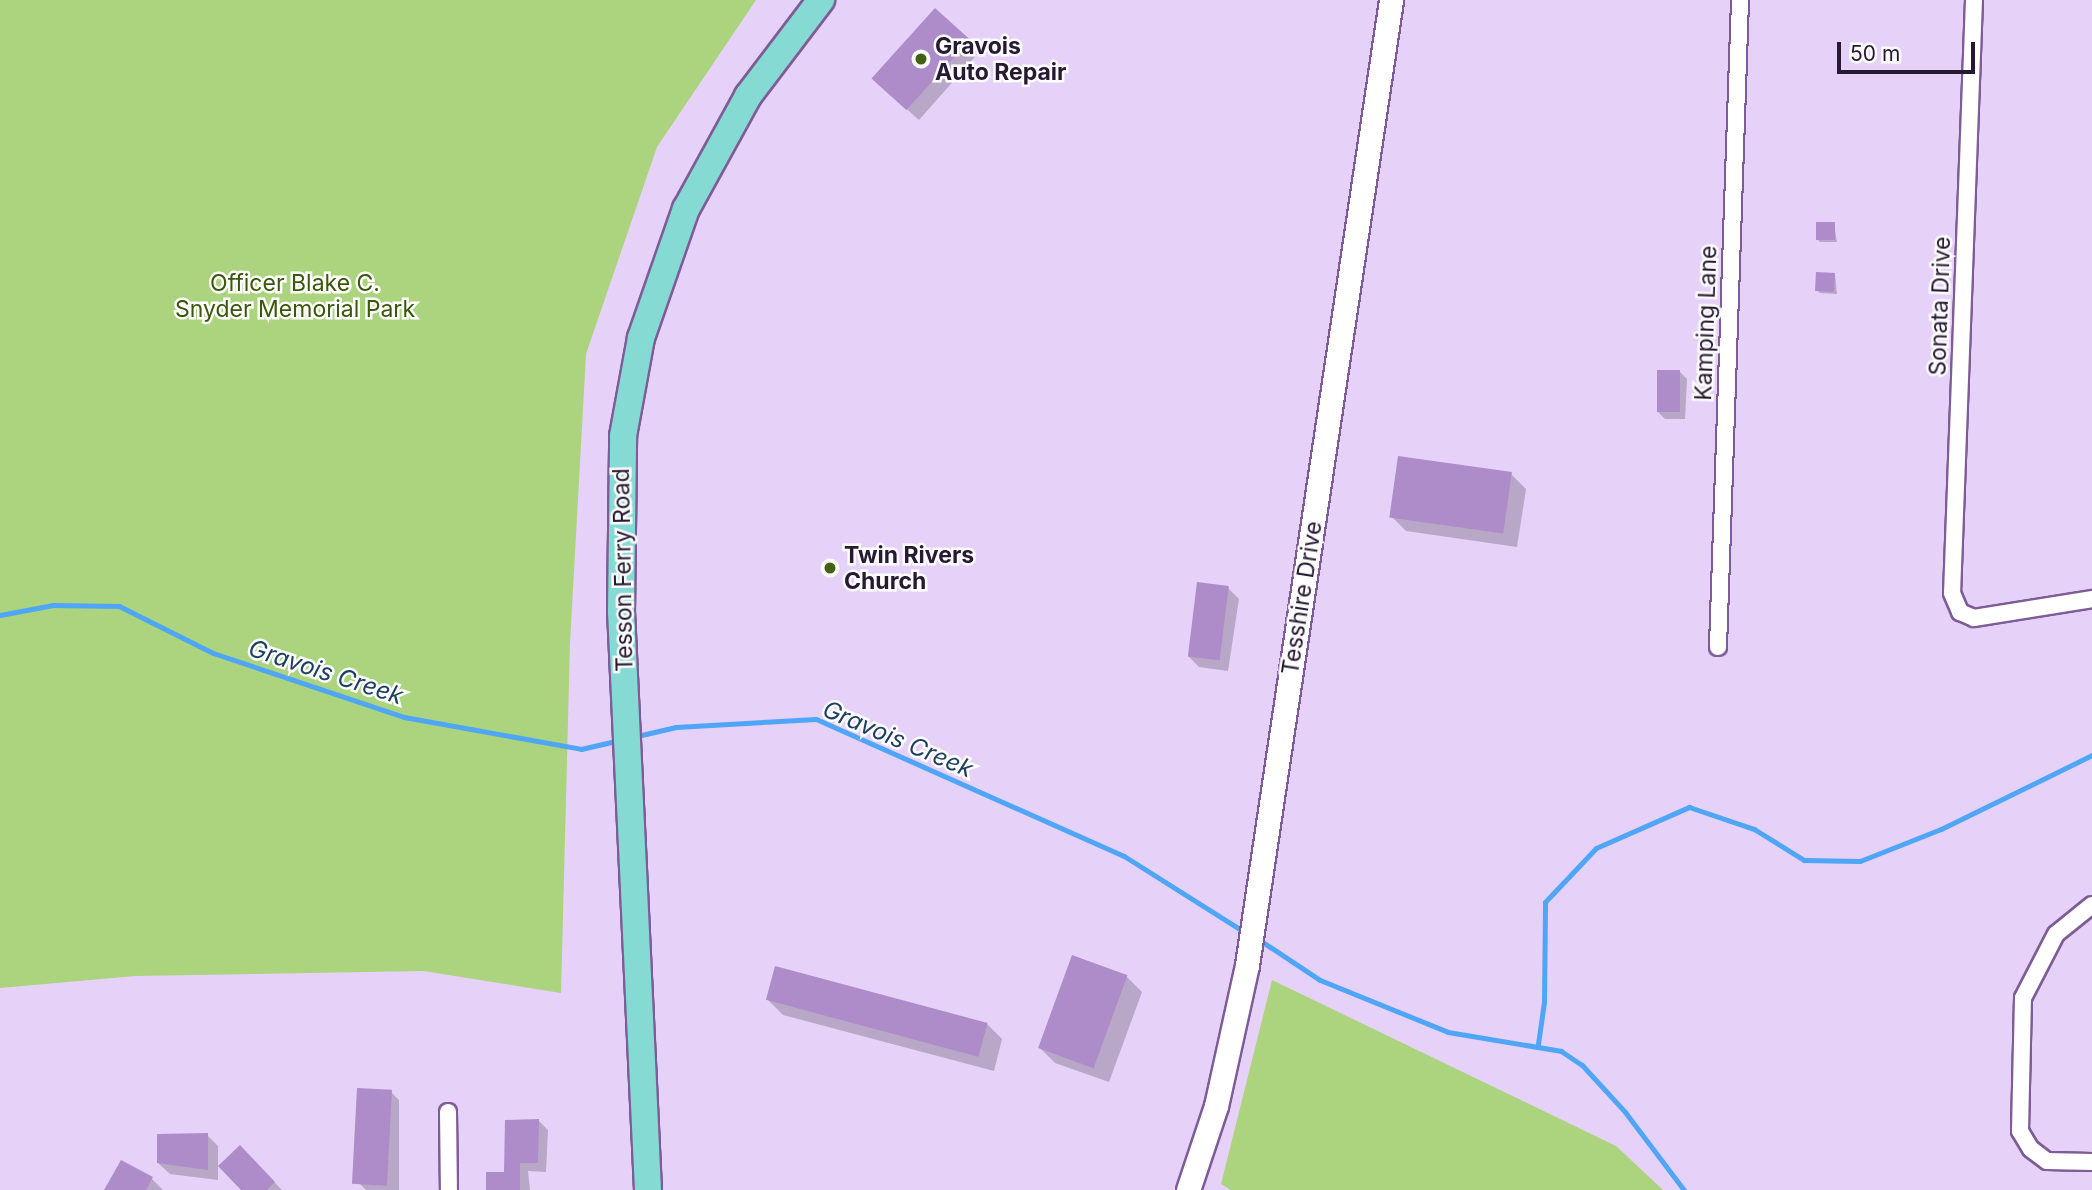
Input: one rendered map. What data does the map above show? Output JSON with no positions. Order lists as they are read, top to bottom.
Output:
{
  "streets": {
    "main road": ["Tesson Ferry Road"],
    "street": ["Sonata Drive", "Kamping Lane", "Tesshire Drive"]
  },
  "water": ["Gravois Creek"],
  "parks": ["Officer Blake C. Snyder Memorial Park"],
  "places": ["Gravois Auto Repair", "Twin Rivers Church"],
  "scale_bar": "50 m"
}
